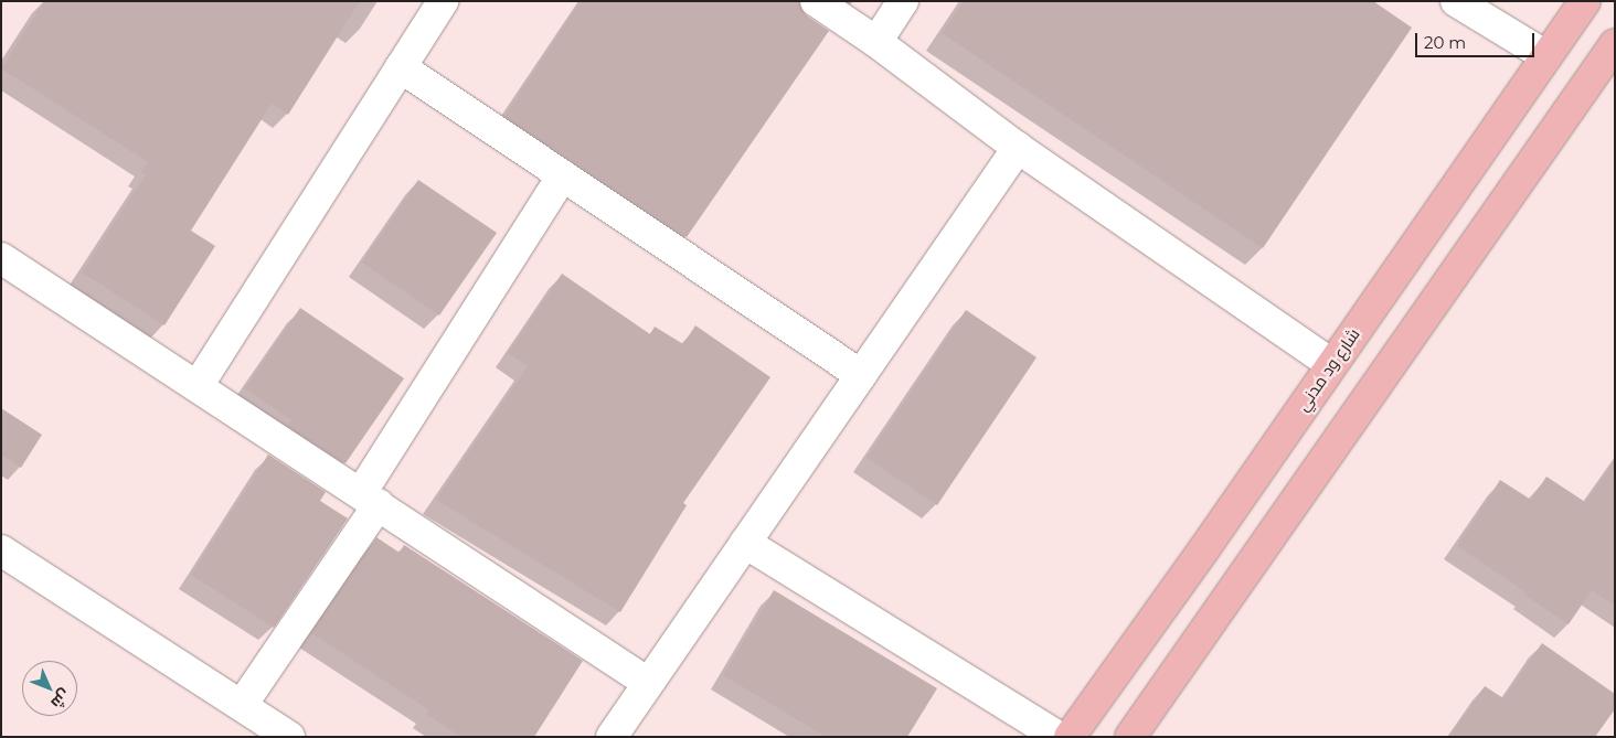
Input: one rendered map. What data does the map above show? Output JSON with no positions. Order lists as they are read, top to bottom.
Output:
{
  "streets": {
    "highway": ["شارع ود مدني"]
  },
  "scale_bar": "20 m",
  "north": "bottom right"
}
